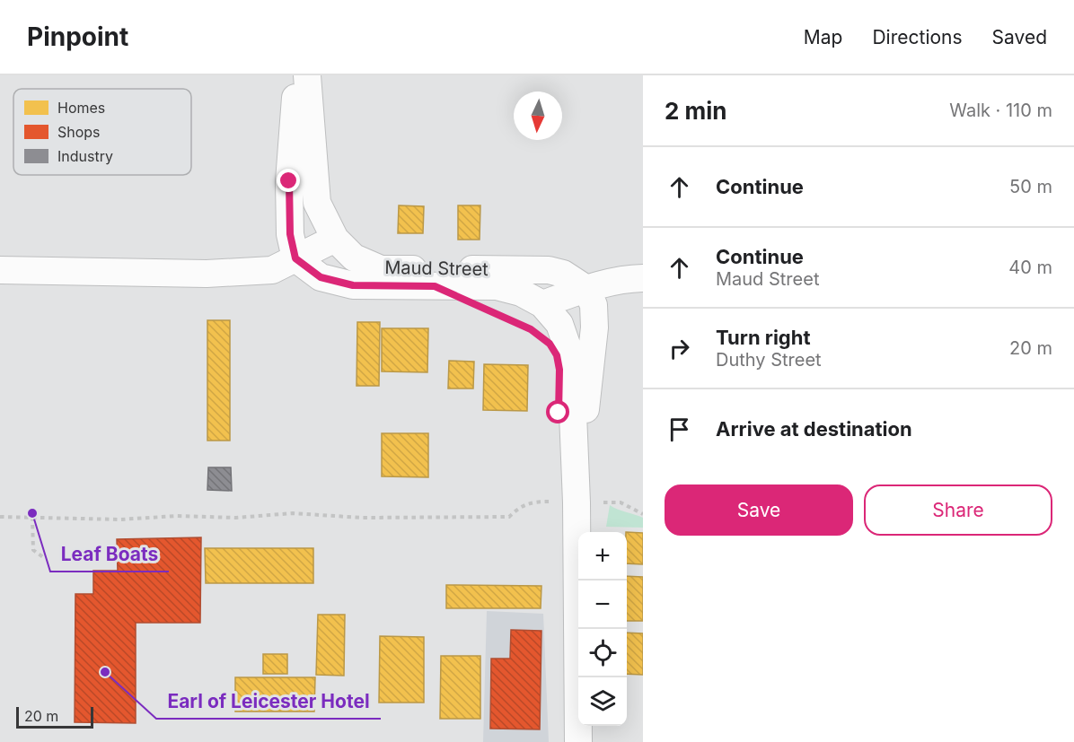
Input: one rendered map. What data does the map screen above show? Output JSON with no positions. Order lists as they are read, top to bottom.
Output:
{
  "streets": {
    "street": ["Maud Street"]
  },
  "places": ["Leaf Boats", "Earl of Leicester Hotel"],
  "legend": ["Homes", "Shops", "Industry"],
  "scale_bar": "20 m",
  "north": "bottom",
  "page": {
    "header": "Pinpoint",
    "nav": ["Map", "Directions", "Saved"],
    "heading": ["2 min", "Walk · 110 m"],
    "list": [
      ["Continue", "50 m"],
      ["Continue", "Maud Street", "40 m"],
      ["Turn right", "Duthy Street", "20 m"],
      "Arrive at destination"
    ],
    "buttons": ["Save", "Share"],
    "map_buttons": ["+", "−"],
    "scale": "20 m"
  }
}
